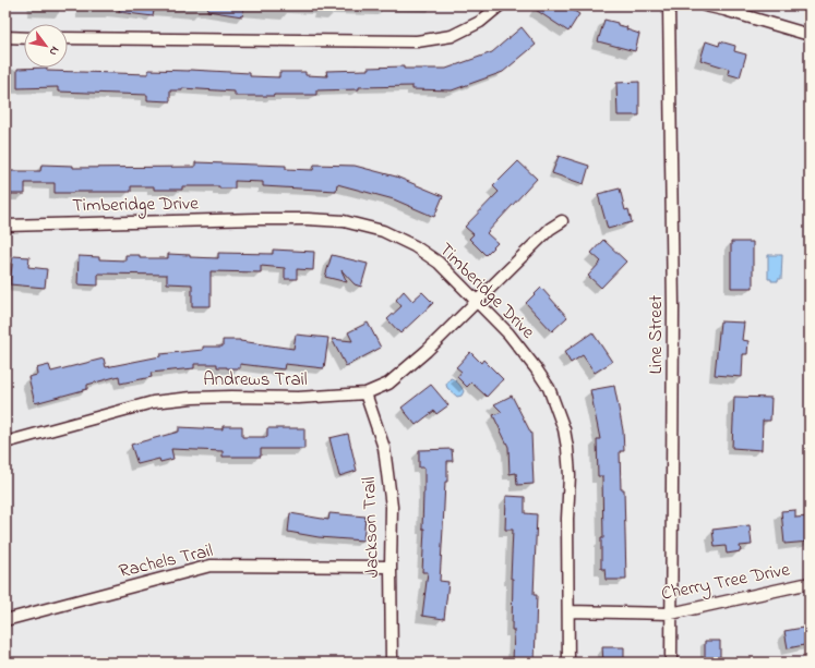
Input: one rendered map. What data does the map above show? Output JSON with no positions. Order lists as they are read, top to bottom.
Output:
{
  "streets": {
    "street": [
      "Timberidge Drive",
      "Line Street",
      "Andrews Trail",
      "Jackson Trail",
      "Rachels Trail",
      "Cherry Tree Drive"
    ]
  },
  "crossings": [
    ["Timberidge Drive", "Andrews Trail"],
    ["Timberidge Drive", "Cherry Tree Drive"],
    ["Line Street", "Cherry Tree Drive"],
    ["Andrews Trail", "Jackson Trail"],
    ["Jackson Trail", "Rachels Trail"]
  ],
  "north": "bottom right"
}
